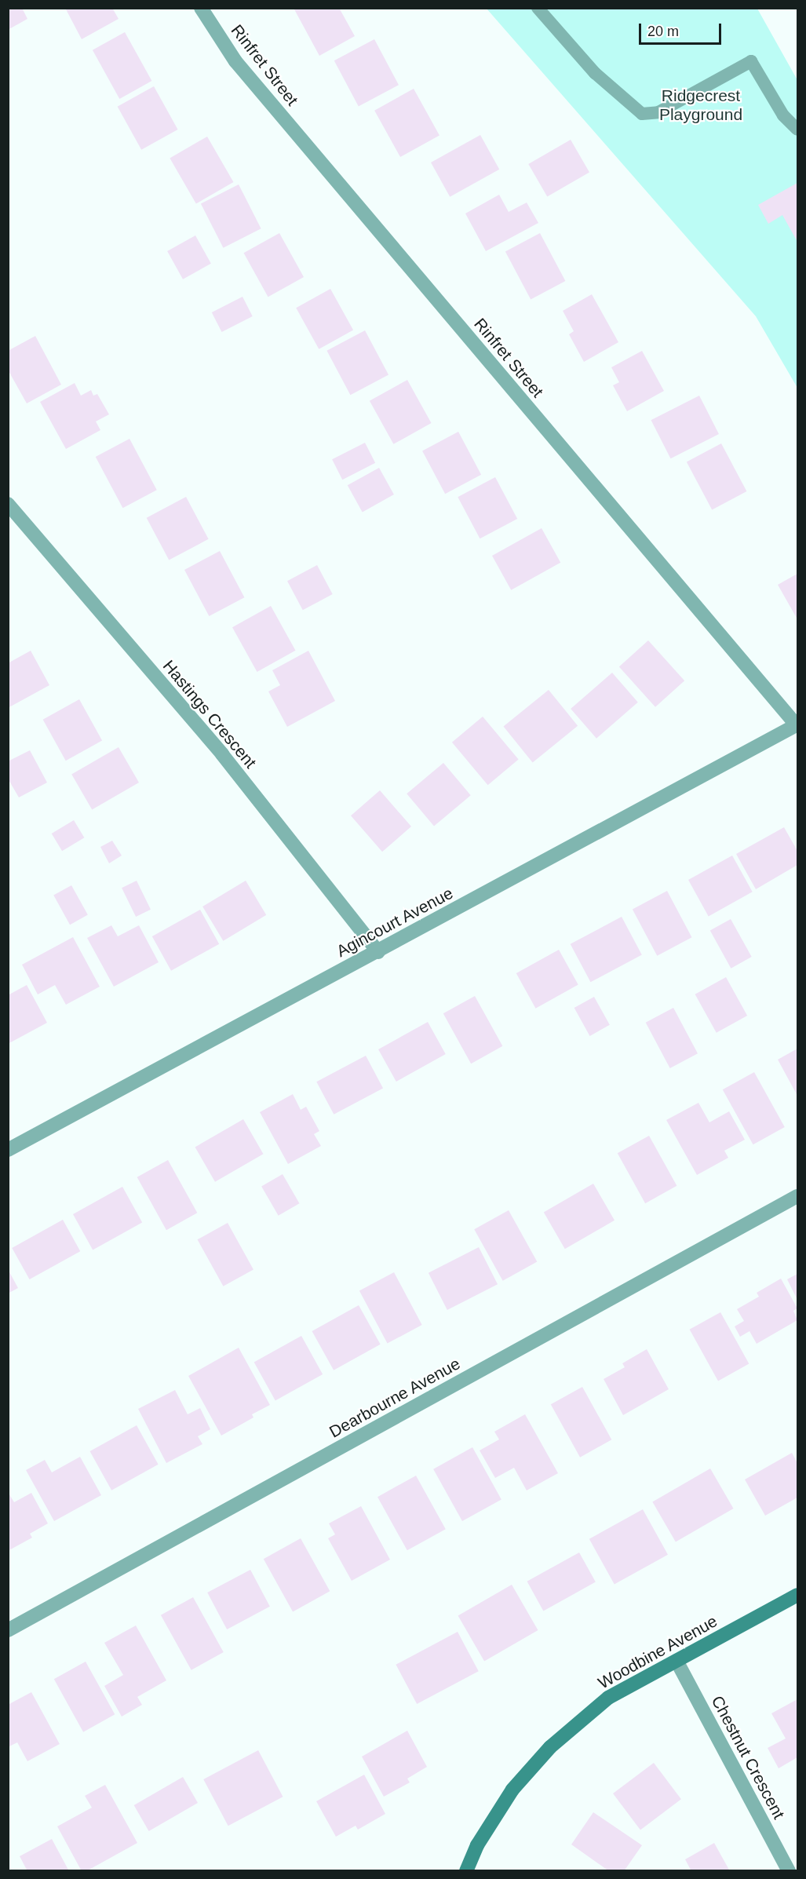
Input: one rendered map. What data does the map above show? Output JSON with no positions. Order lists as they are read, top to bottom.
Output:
{
  "streets": {
    "street": [
      "Rinfret Street",
      "Hastings Crescent",
      "Agincourt Avenue",
      "Dearbourne Avenue",
      "Woodbine Avenue",
      "Chestnut Crescent"
    ]
  },
  "crossings": [
    ["Rinfret Street", "Agincourt Avenue"],
    ["Hastings Crescent", "Agincourt Avenue"],
    ["Woodbine Avenue", "Chestnut Crescent"]
  ],
  "parks": ["Ridgecrest Playground"],
  "scale_bar": "20 m"
}
